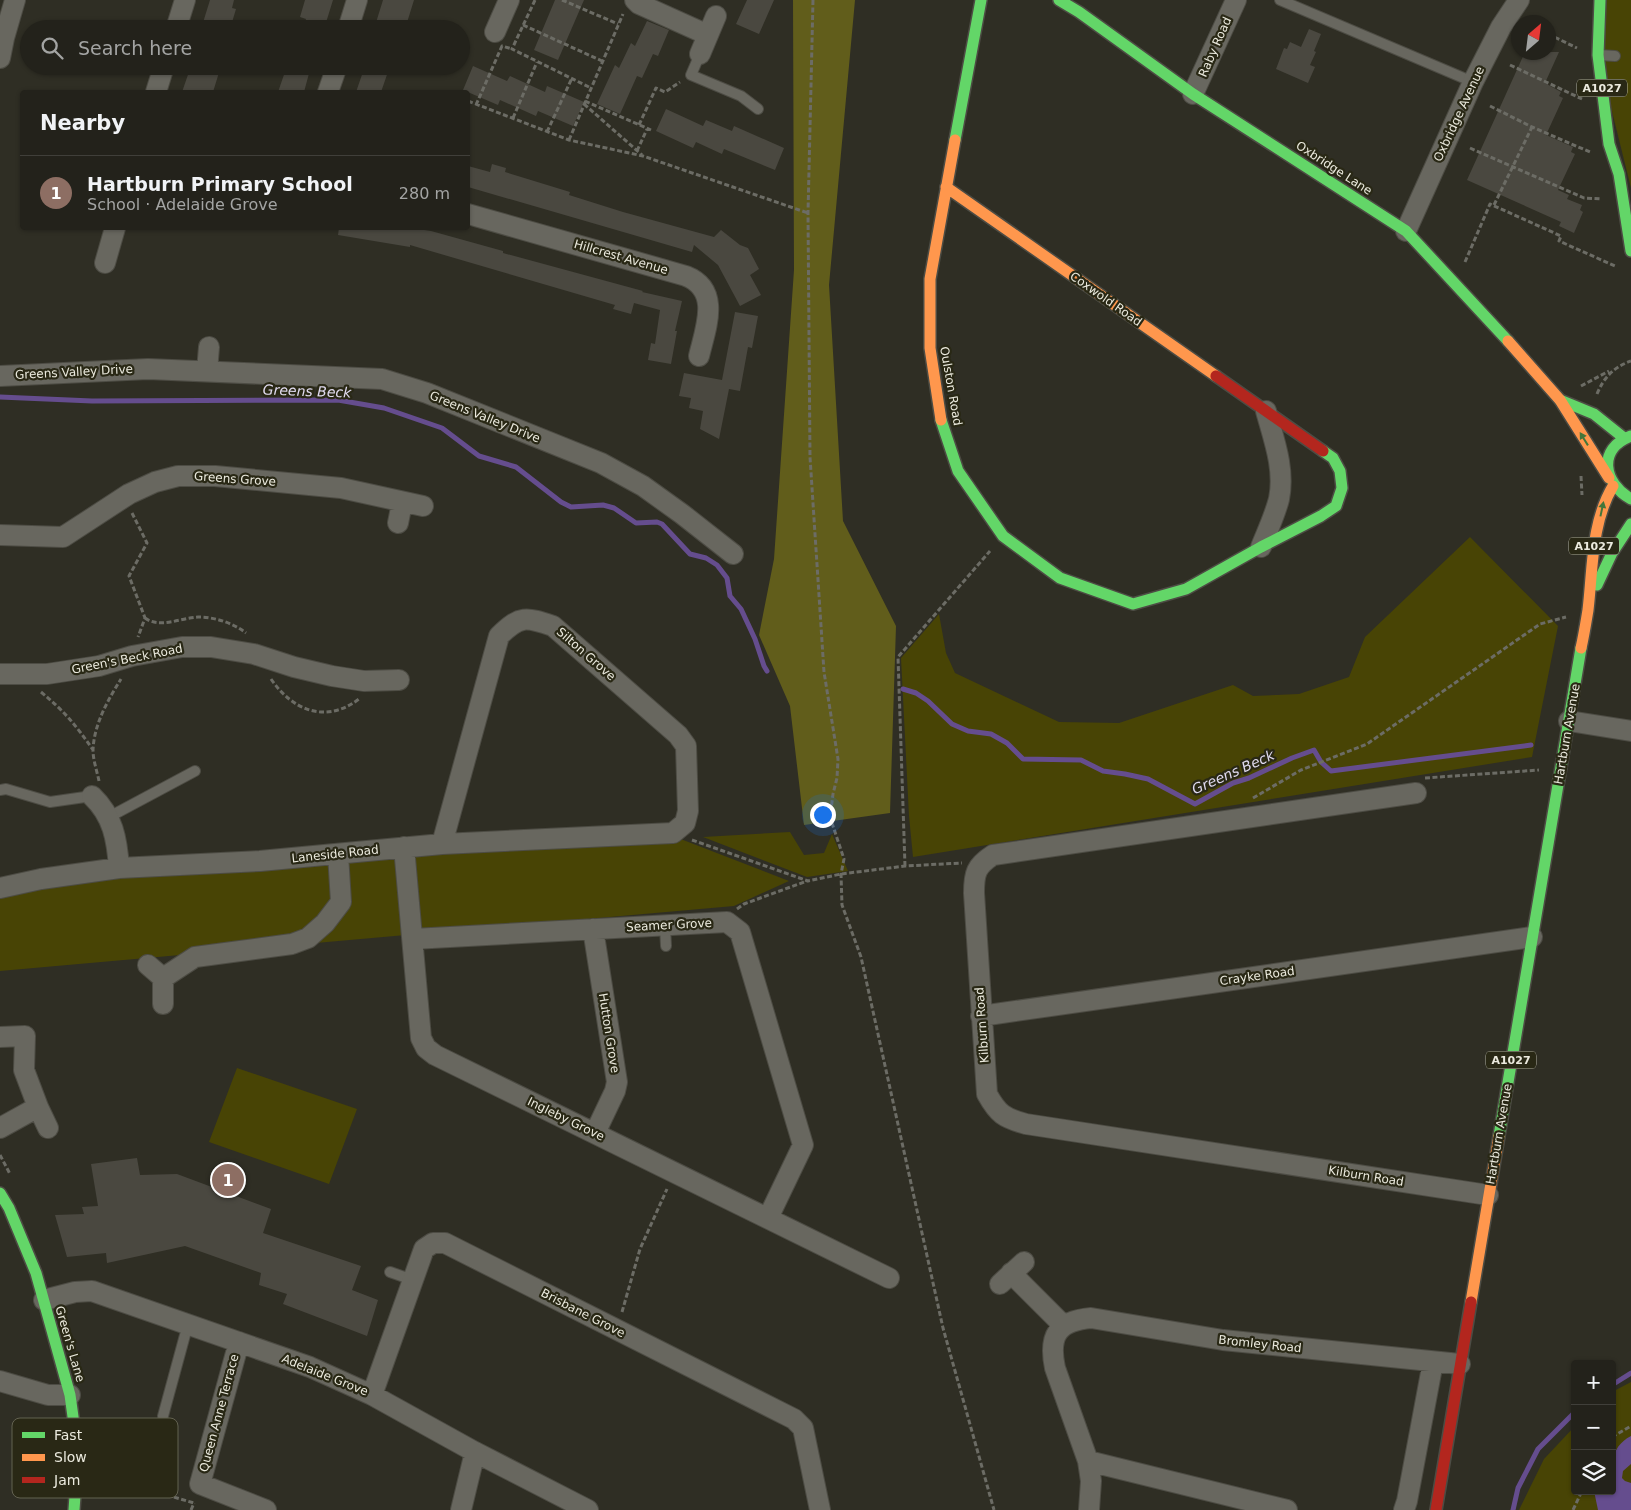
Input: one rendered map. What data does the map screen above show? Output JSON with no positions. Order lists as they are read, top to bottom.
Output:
{
  "streets": {
    "street": [
      "Raby Road",
      "A1027",
      "Oxbridge Avenue",
      "Oxbridge Lane",
      "Hillcrest Avenue",
      "Coxwold Road",
      "Greens Valley Drive",
      "Oulston Road",
      "Greens Grove",
      "Silton Grove",
      "Green's Beck Road",
      "Hartburn Avenue",
      "Laneside Road",
      "Seamer Grove",
      "Crayke Road",
      "Kilburn Road",
      "Hutton Grove",
      "Ingleby Grove",
      "Brisbane Grove",
      "Green's Lane",
      "Bromley Road",
      "Adelaide Grove",
      "Queen Anne Terrace"
    ]
  },
  "crossings": [
    ["Raby Road", "Oxbridge Lane"],
    ["A1027", "Oxbridge Lane"],
    ["A1027", "Hartburn Avenue"],
    ["Oxbridge Avenue", "Oxbridge Lane"],
    ["Oxbridge Lane", "Hartburn Avenue"],
    ["Coxwold Road", "Oulston Road"],
    ["Silton Grove", "Laneside Road"],
    ["Hartburn Avenue", "Crayke Road"],
    ["Hartburn Avenue", "Kilburn Road"],
    ["Hartburn Avenue", "Bromley Road"],
    ["Laneside Road", "Ingleby Grove"],
    ["Seamer Grove", "Hutton Grove"],
    ["Seamer Grove", "Ingleby Grove"],
    ["Crayke Road", "Kilburn Road"],
    ["Hutton Grove", "Ingleby Grove"],
    ["Brisbane Grove", "Adelaide Grove"],
    ["Green's Lane", "Adelaide Grove"],
    ["Adelaide Grove", "Queen Anne Terrace"]
  ],
  "water": ["Greens Beck"],
  "legend": ["Fast", "Slow", "Jam"],
  "north": "top right",
  "page": {
    "search": "Search here",
    "heading": "Nearby",
    "list": [
      {
        "mark": "1",
        "name": "Hartburn Primary School",
        "note": "School · Adelaide Grove",
        "value": "280 m"
      }
    ],
    "pins": "1",
    "map_buttons": ["+", "−"]
  }
}
